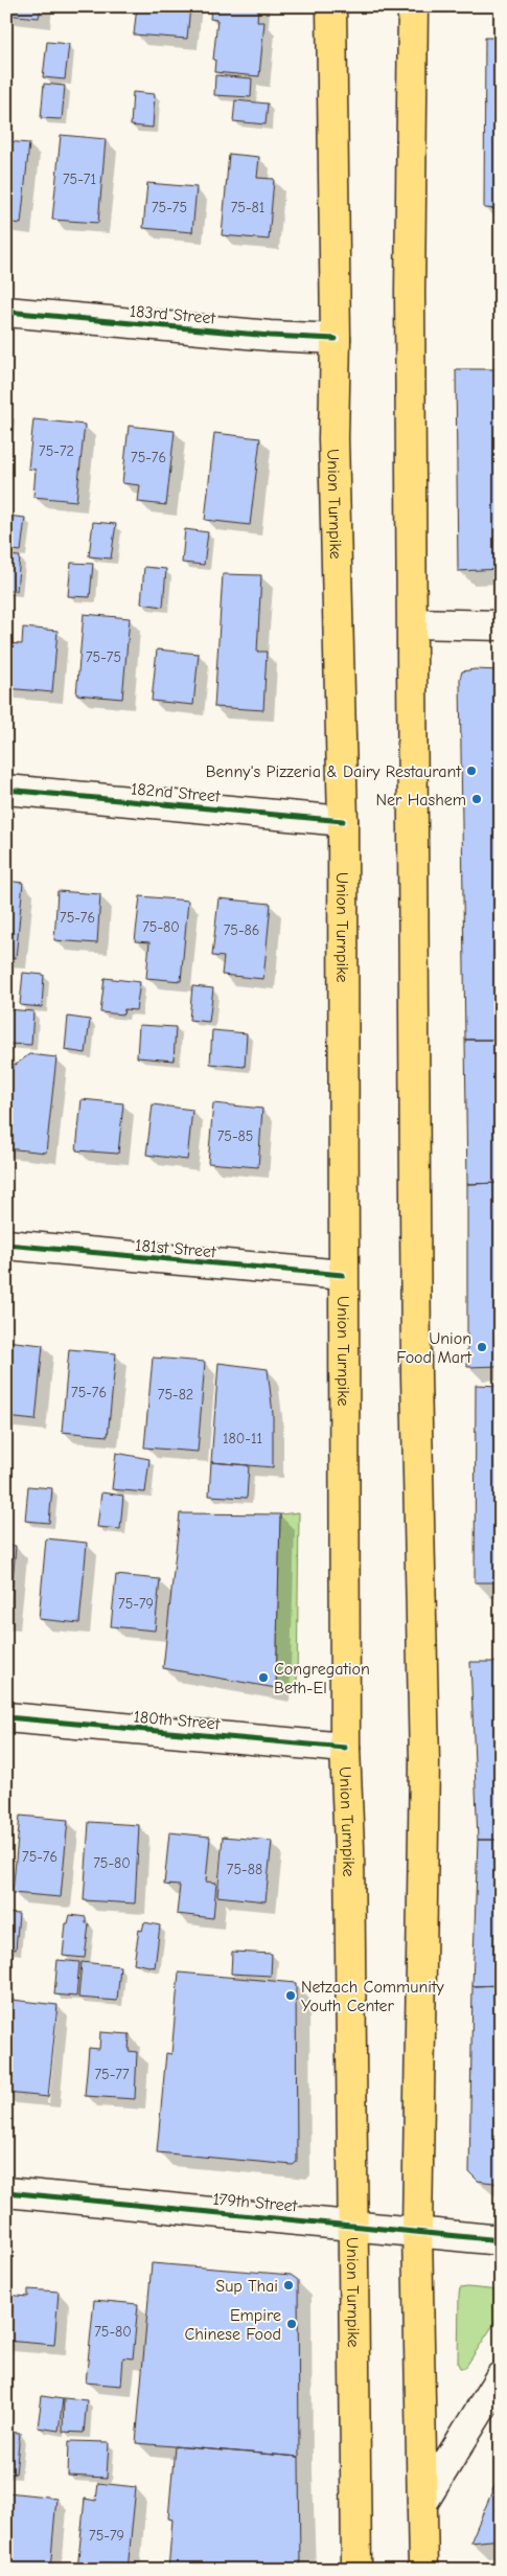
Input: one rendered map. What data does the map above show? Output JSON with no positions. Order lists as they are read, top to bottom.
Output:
{
  "streets": {
    "main road": ["Union Turnpike"],
    "street": [
      "183rd Street",
      "182nd Street",
      "181st Street",
      "180th Street",
      "179th Street"
    ]
  },
  "crossings": [
    ["183rd Street", "Union Turnpike"],
    ["Union Turnpike", "182nd Street"],
    ["Union Turnpike", "181st Street"],
    ["Union Turnpike", "180th Street"],
    ["Union Turnpike", "179th Street"]
  ],
  "places": [
    "Benny's Pizzeria & Dairy Restaurant",
    "Ner Hashem",
    "Union Food Mart",
    "Congregation Beth-El",
    "Netzach Community Youth Center",
    "Sup Thai",
    "Empire Chinese Food"
  ],
  "house_numbers": [
    "75-71",
    "75-75",
    "75-81",
    "75-72",
    "75-76",
    "75-75",
    "75-76",
    "75-80",
    "75-86",
    "75-85",
    "75-76",
    "75-82",
    "180-11",
    "75-79",
    "75-76",
    "75-80",
    "75-88",
    "75-77",
    "75-80",
    "75-79"
  ]
}
